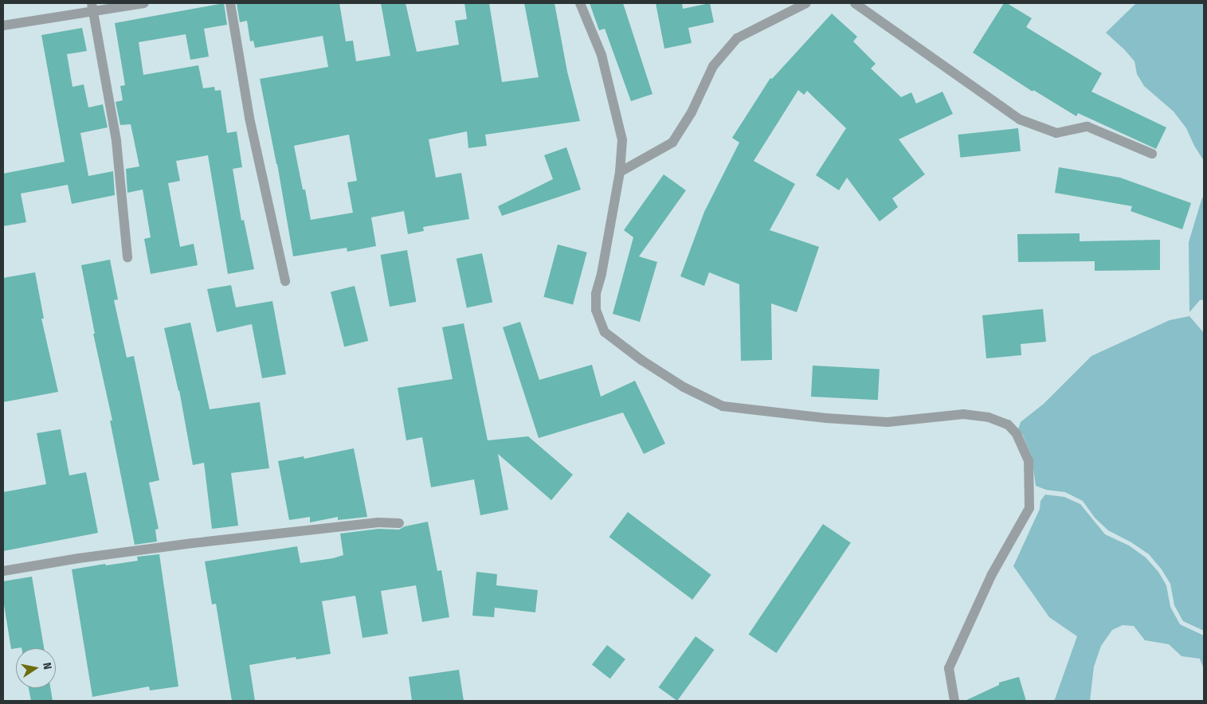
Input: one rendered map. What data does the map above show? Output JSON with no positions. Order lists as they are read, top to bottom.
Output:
{
  "north": "right"
}
